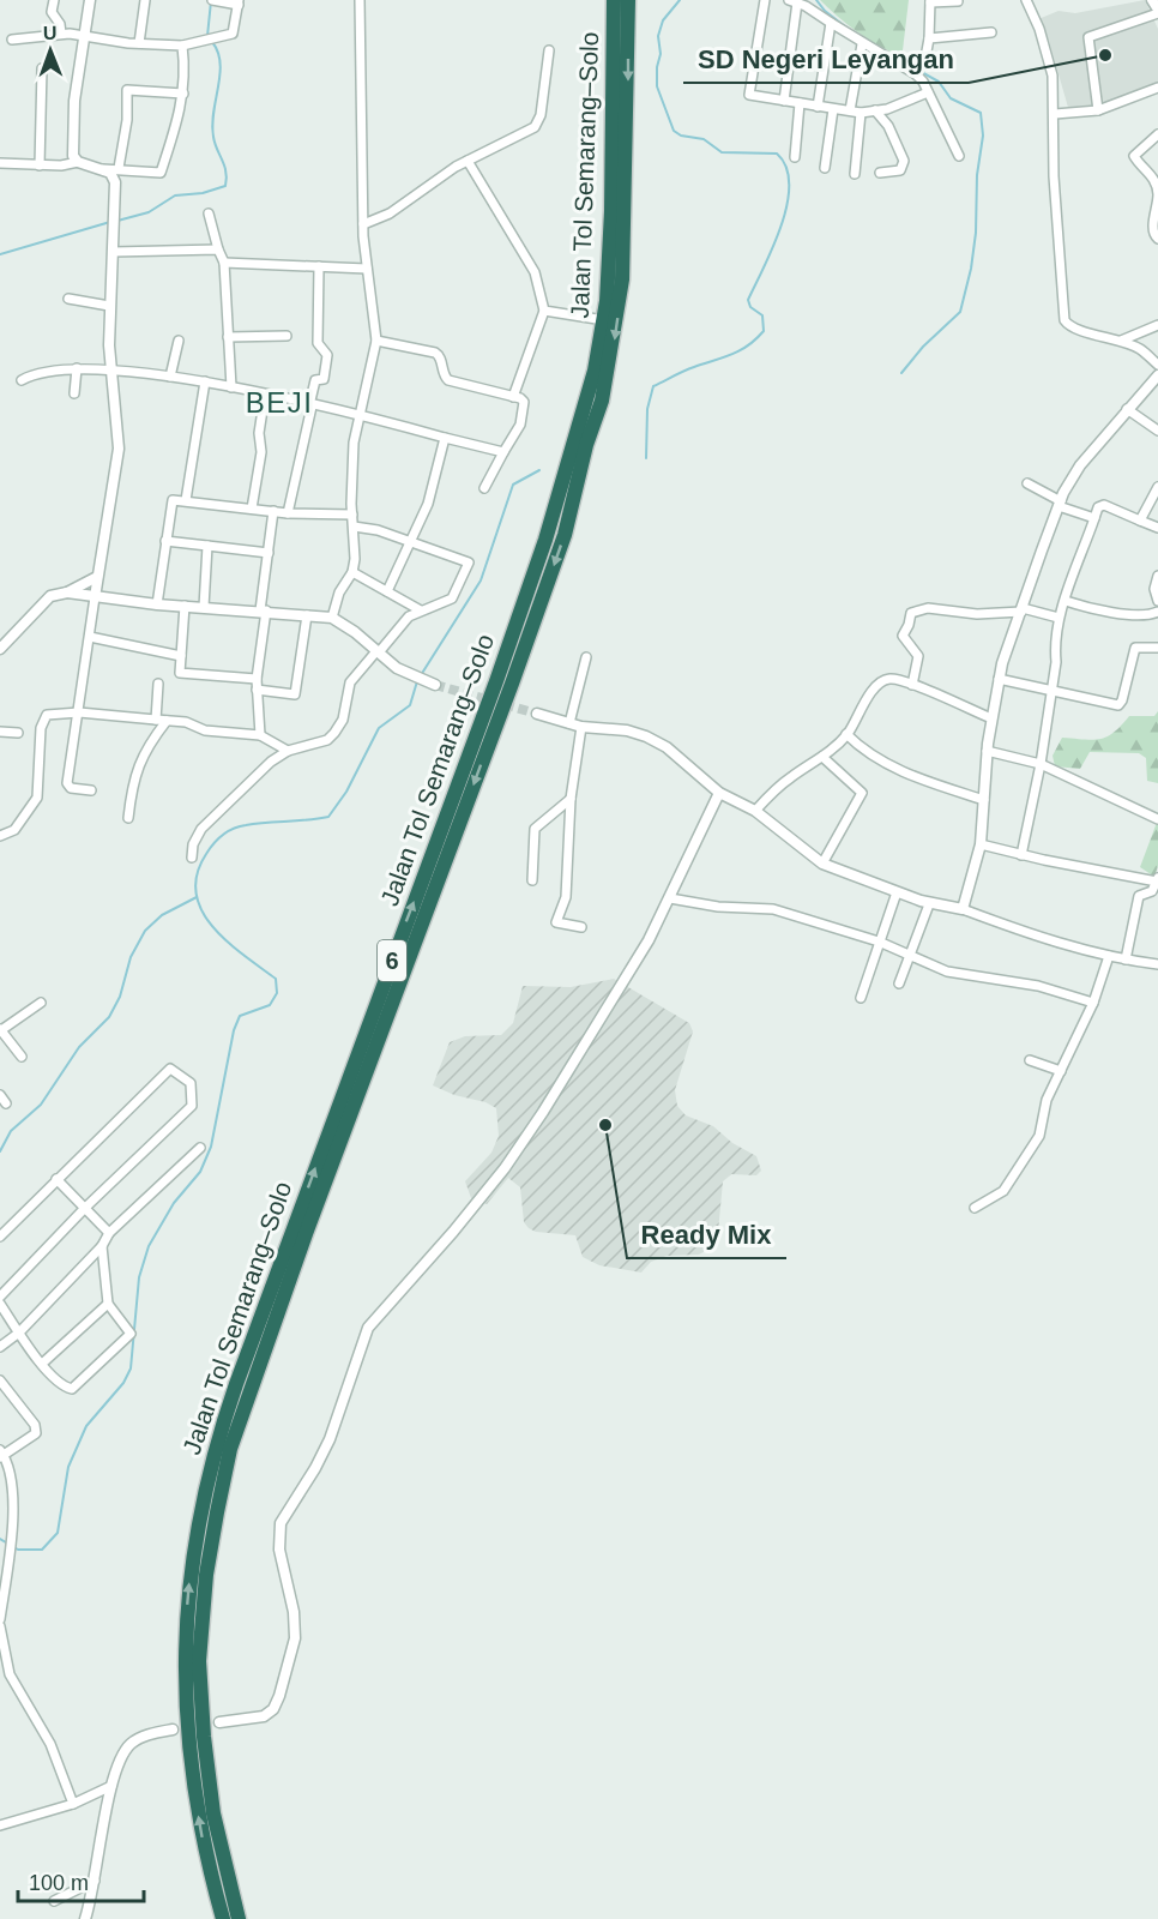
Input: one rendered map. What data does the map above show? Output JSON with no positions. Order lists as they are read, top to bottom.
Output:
{
  "streets": {
    "highway": ["Jalan Tol Semarang–Solo", "6"]
  },
  "districts": ["BEJI"],
  "places": ["SD Negeri Leyangan", "Ready Mix"],
  "scale_bar": "100 m",
  "north": "top"
}
